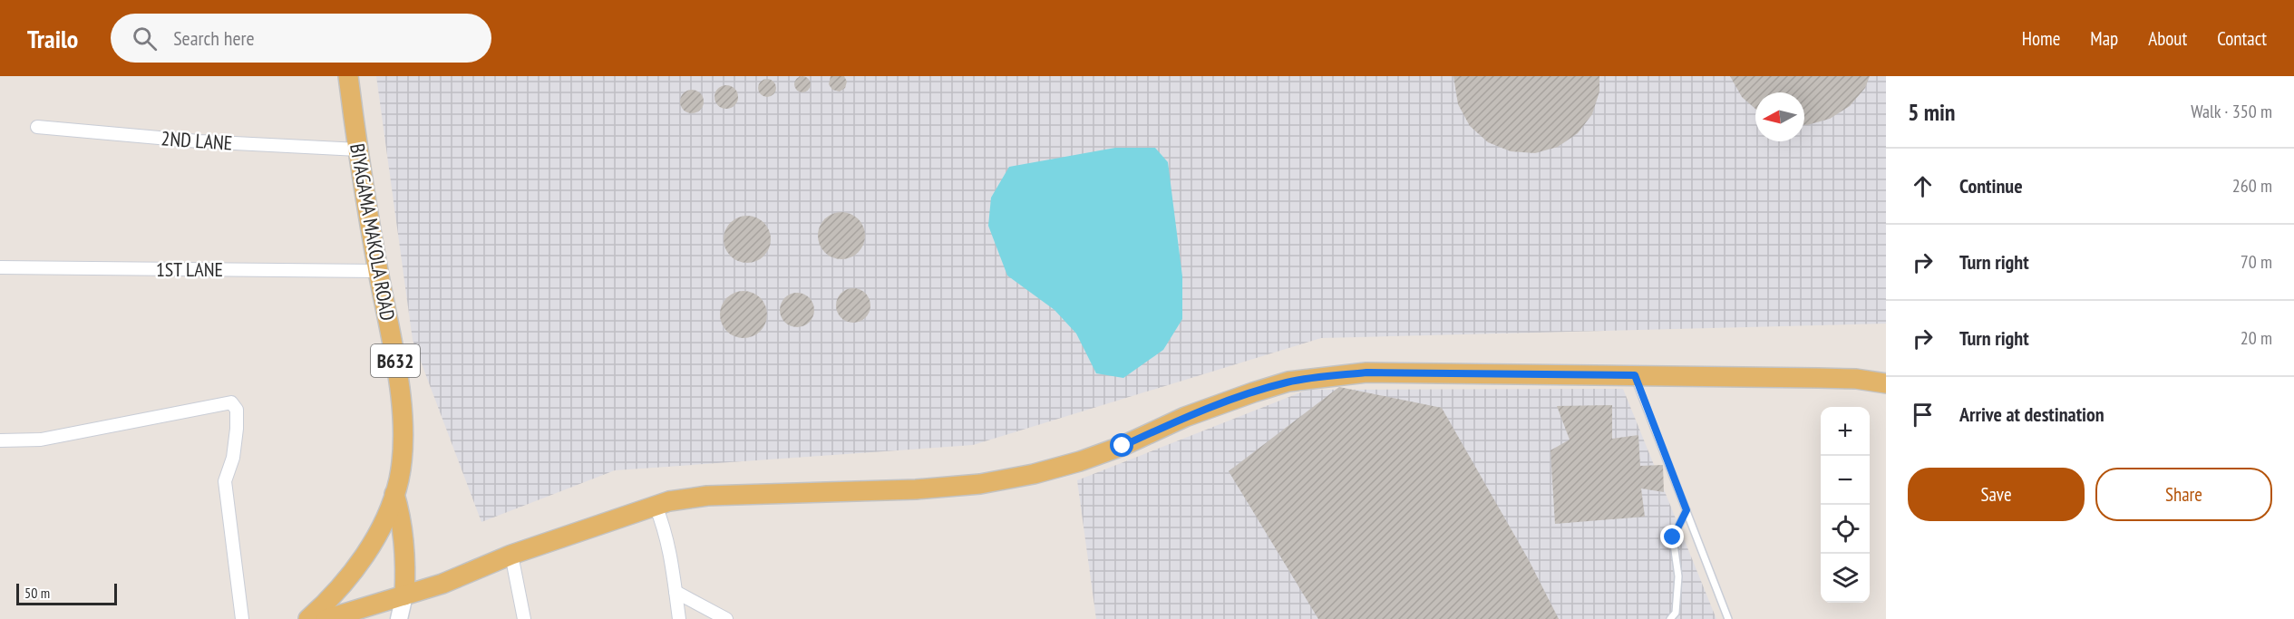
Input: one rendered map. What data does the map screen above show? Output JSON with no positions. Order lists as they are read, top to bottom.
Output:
{
  "streets": {
    "main road": ["BIYAGAMA MAKOLA ROAD", "B632"],
    "street": ["2ND LANE", "1ST LANE"]
  },
  "crossings": [
    ["2ND LANE", "BIYAGAMA MAKOLA ROAD"],
    ["BIYAGAMA MAKOLA ROAD", "1ST LANE"]
  ],
  "scale_bar": "50 m",
  "north": "left",
  "page": {
    "header": "Trailo",
    "search": "Search here",
    "nav": [
      "Home",
      "Map",
      "About",
      "Contact"
    ],
    "heading": ["5 min", "Walk · 350 m"],
    "list": [
      ["Continue", "260 m"],
      ["Turn right", "70 m"],
      ["Turn right", "20 m"],
      "Arrive at destination"
    ],
    "map_buttons": ["+", "−"],
    "buttons": ["Save", "Share"],
    "scale": "50 m"
  }
}
